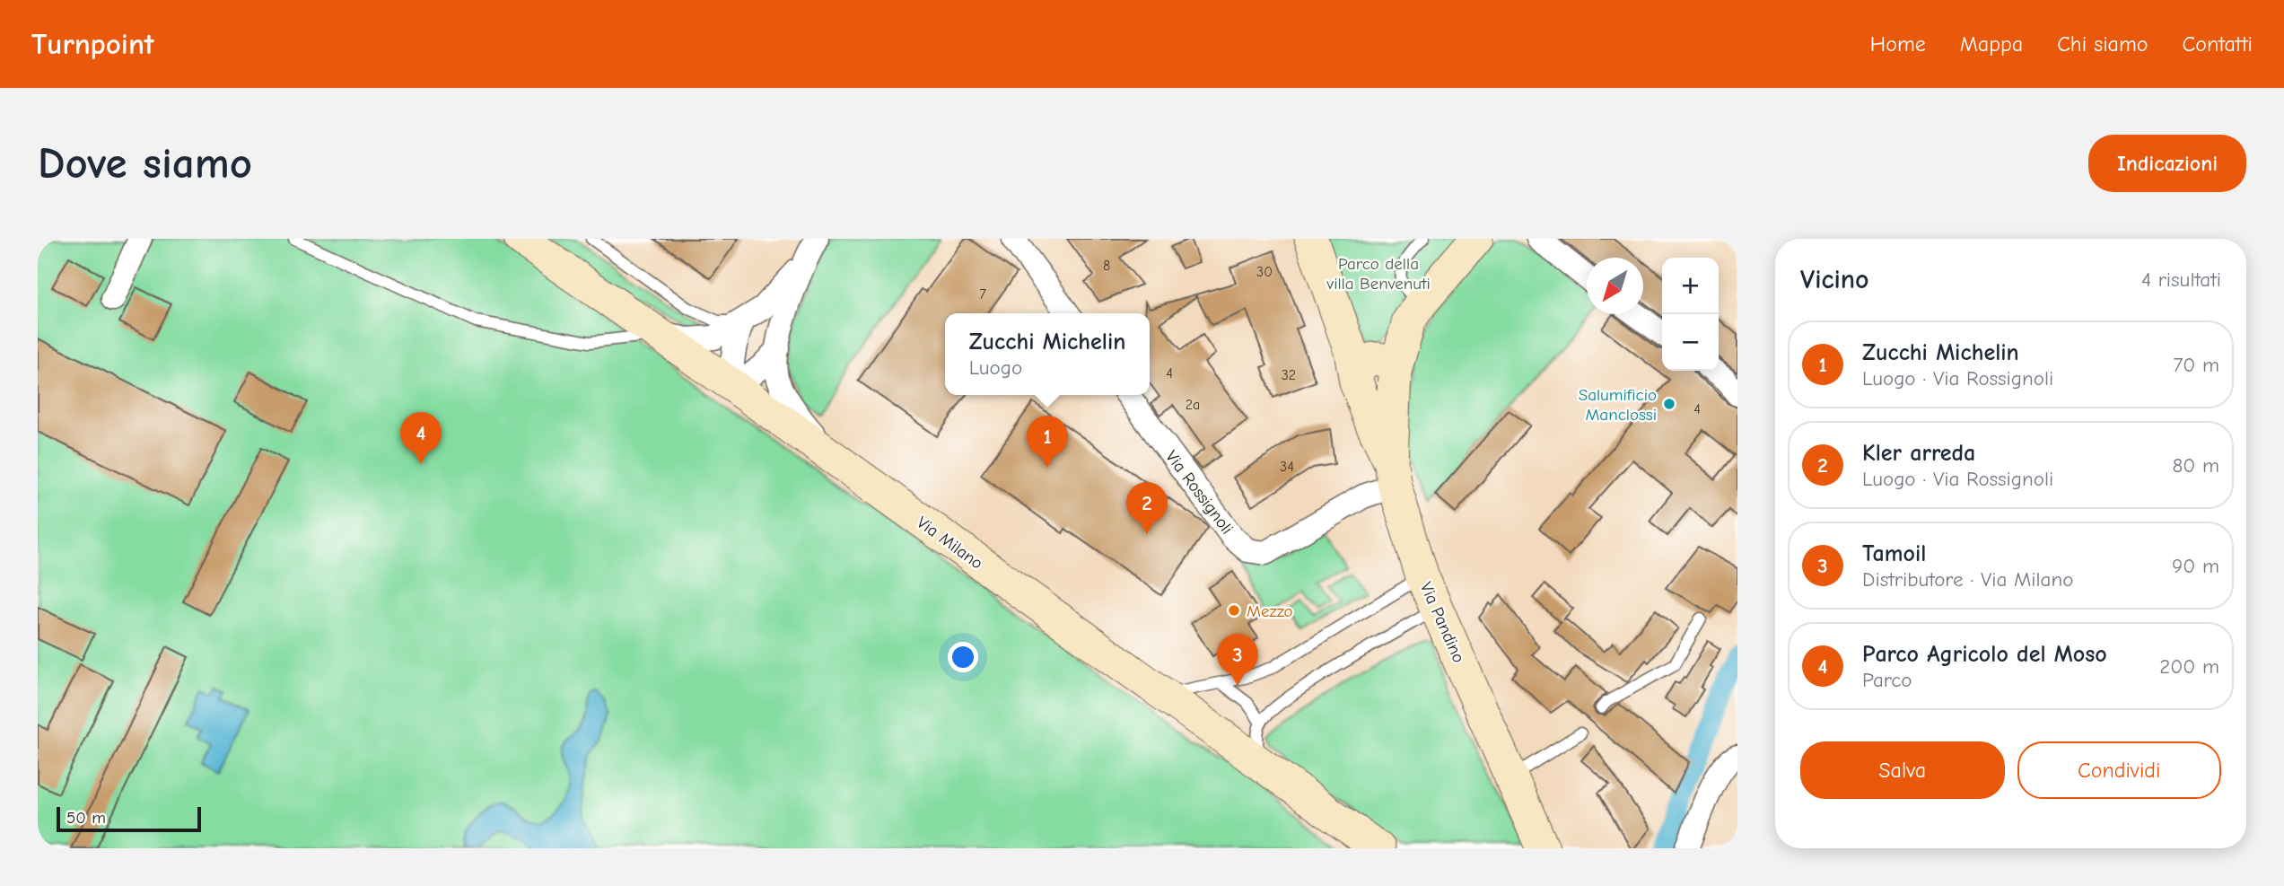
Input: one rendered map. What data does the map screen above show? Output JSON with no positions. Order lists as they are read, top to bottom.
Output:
{
  "streets": {
    "main road": ["Via Milano", "Via Pandino"],
    "street": ["Via Rossignoli"]
  },
  "crossings": [
    ["Via Rossignoli", "Via Pandino"]
  ],
  "parks": ["Parco della villa Benvenuti"],
  "places": ["Salumificio Manclossi", "Mezzo"],
  "house_numbers": [
    "8",
    "30",
    "7",
    "4",
    "32",
    "2a",
    "4",
    "34"
  ],
  "scale_bar": "50 m",
  "north": "bottom left",
  "page": {
    "header": "Turnpoint",
    "nav": [
      "Home",
      "Mappa",
      "Chi siamo",
      "Contatti"
    ],
    "buttons": [
      "Indicazioni",
      ["Salva", "Condividi"]
    ],
    "title": "Dove siamo",
    "heading": ["Vicino", "4 risultati"],
    "map_buttons": ["+", "−"],
    "popup": ["Zucchi Michelin", "Luogo"],
    "list": [
      {
        "mark": "1",
        "name": "Zucchi Michelin",
        "note": "Luogo · Via Rossignoli",
        "value": "70 m"
      },
      {
        "mark": "2",
        "name": "Kler arreda",
        "note": "Luogo · Via Rossignoli",
        "value": "80 m"
      },
      {
        "mark": "3",
        "name": "Tamoil",
        "note": "Distributore · Via Milano",
        "value": "90 m"
      },
      {
        "mark": "4",
        "name": "Parco Agricolo del Moso",
        "note": "Parco",
        "value": "200 m"
      }
    ],
    "pins": [
      "4",
      "1",
      "2",
      "3"
    ],
    "scale": "50 m"
  }
}
